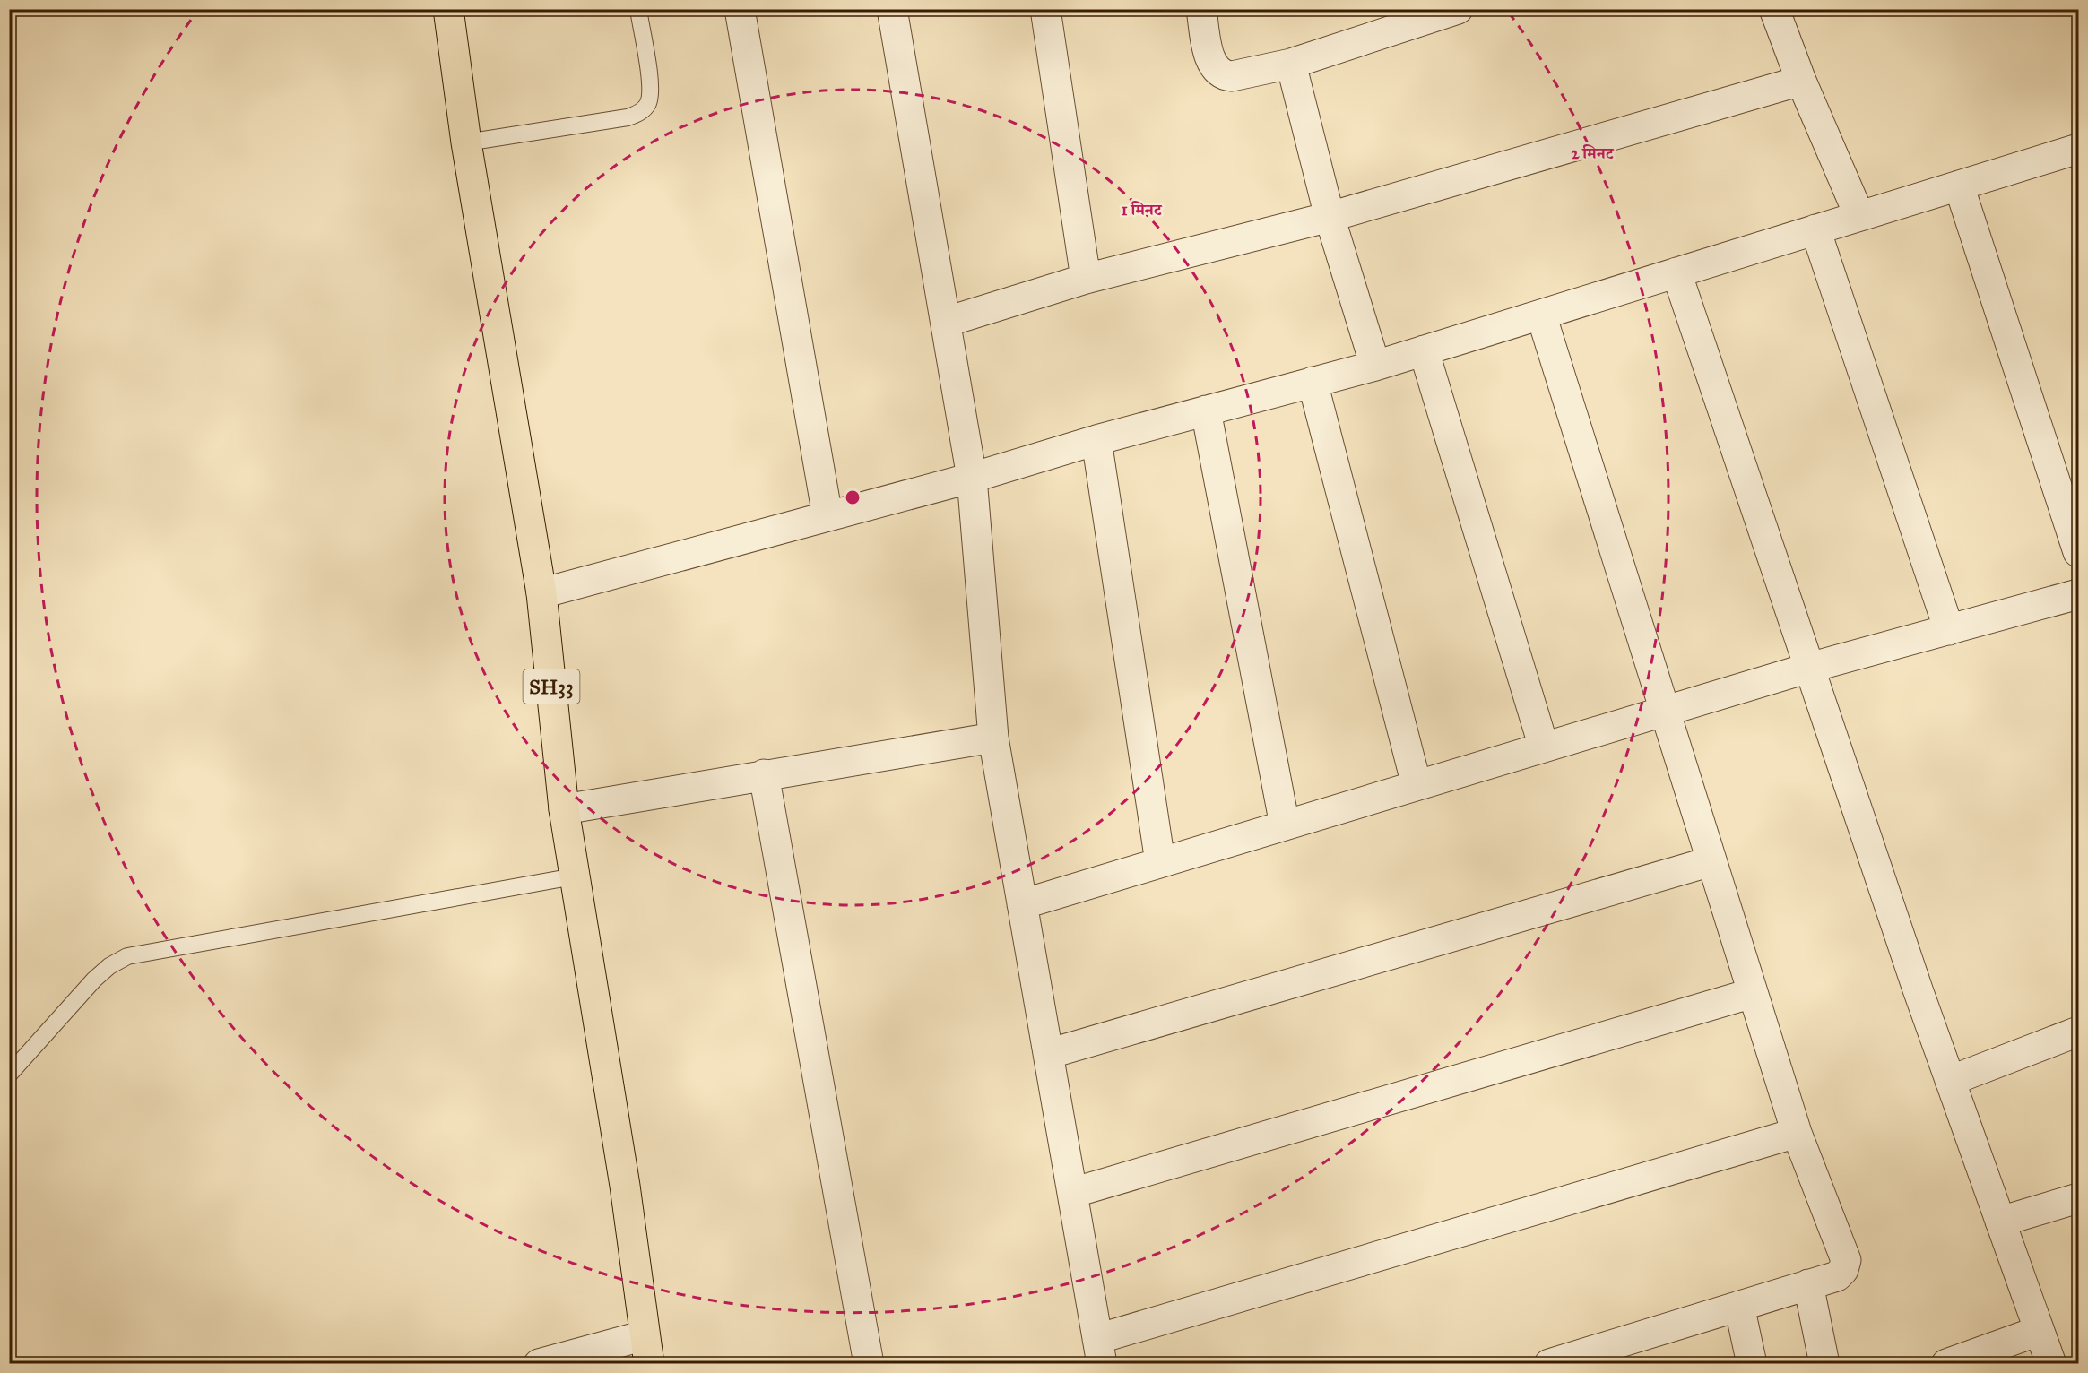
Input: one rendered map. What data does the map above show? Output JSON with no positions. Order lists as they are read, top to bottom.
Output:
{
  "streets": {
    "main road": ["SH33"]
  },
  "rings": ["2 मिनट", "1 मिनट"]
}
